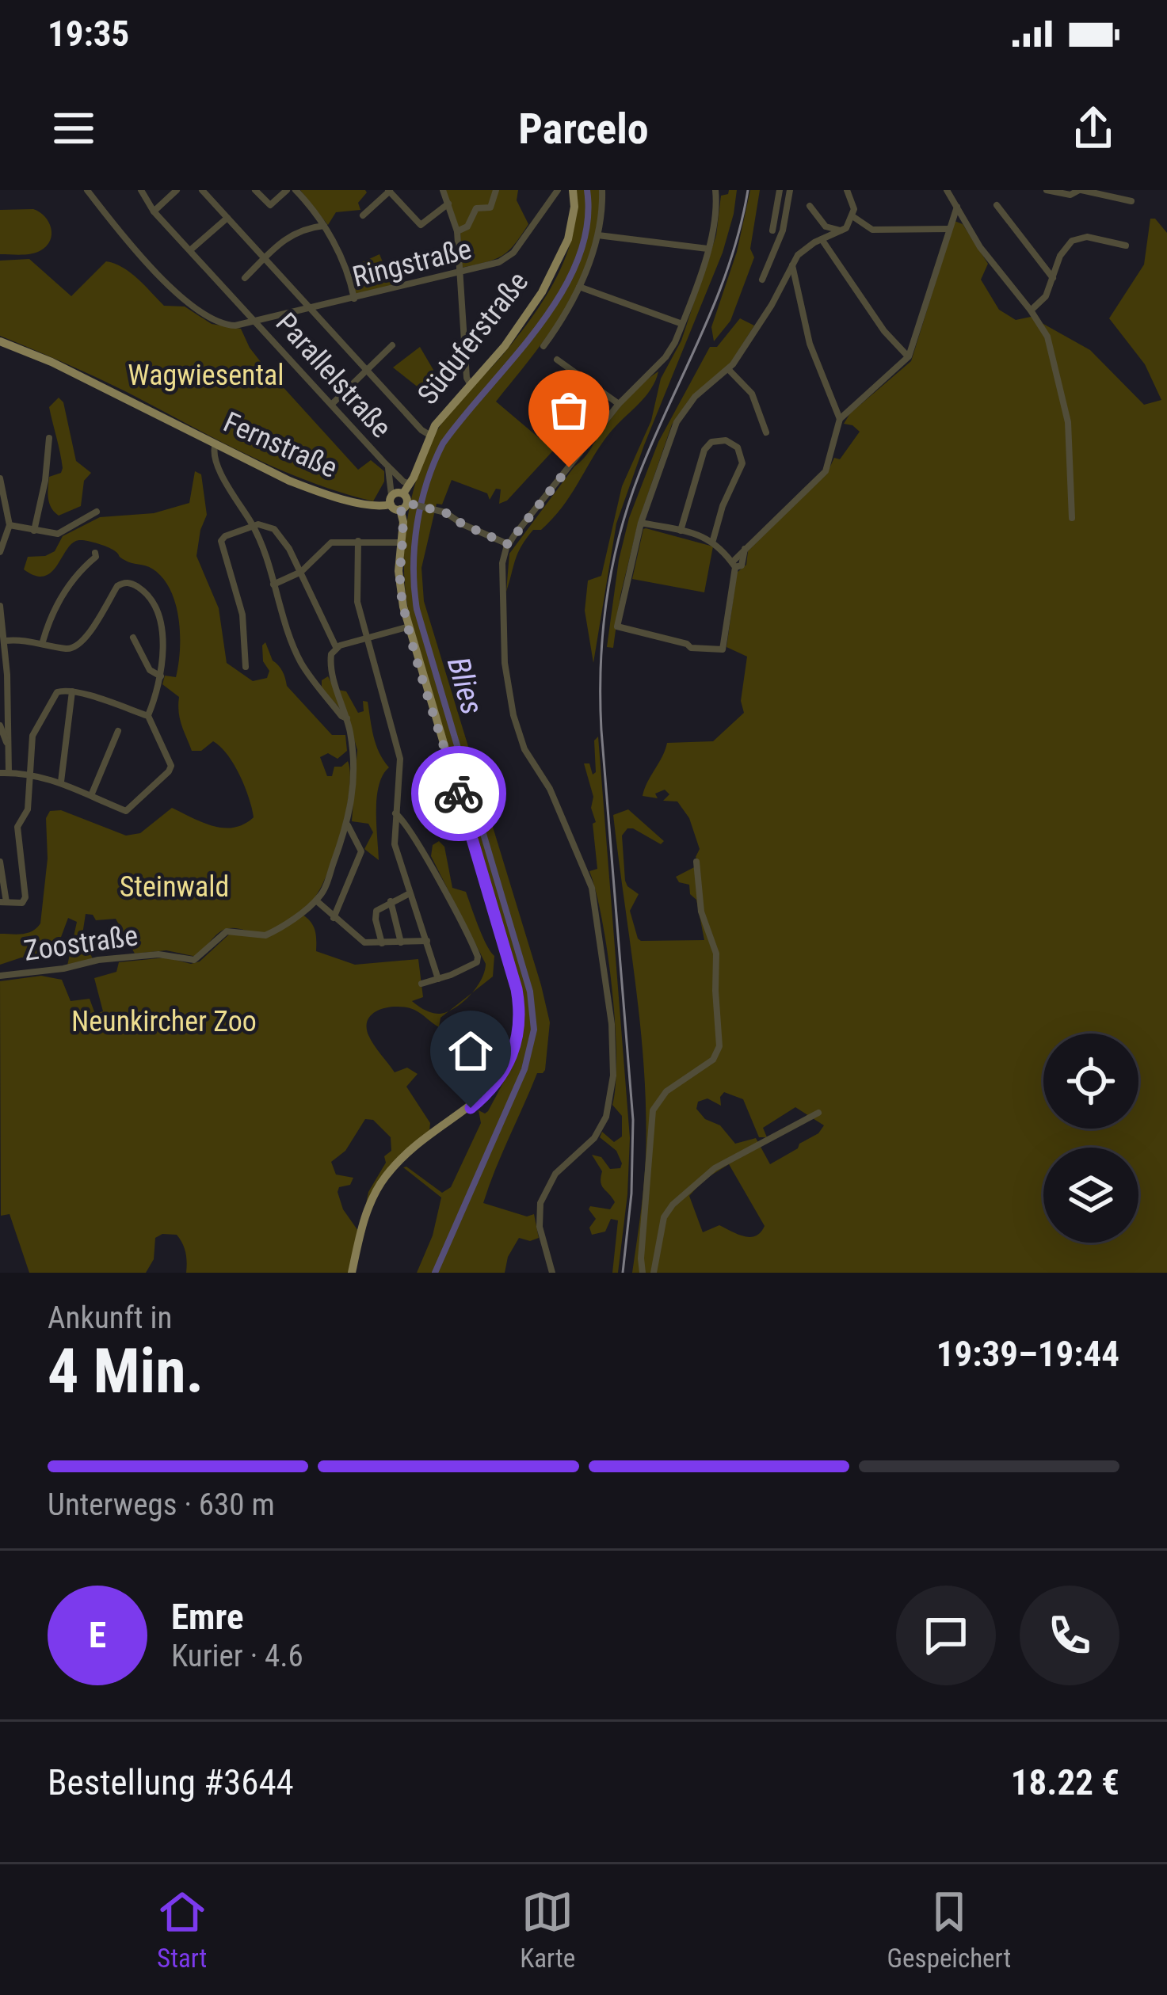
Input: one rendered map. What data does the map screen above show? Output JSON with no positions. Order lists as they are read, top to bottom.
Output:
{
  "streets": {
    "main road": ["Süduferstraße", "Fernstraße"],
    "street": ["Ringstraße", "Parallelstraße", "Zoostraße"]
  },
  "crossings": [
    ["Ringstraße", "Süduferstraße"],
    ["Ringstraße", "Parallelstraße"],
    ["Süduferstraße", "Parallelstraße"],
    ["Parallelstraße", "Fernstraße"]
  ],
  "water": ["Blies"],
  "parks": ["Wagwiesental", "Steinwald", "Neunkircher Zoo"],
  "page": {
    "status": "19:35",
    "header": "Parcelo",
    "heading": ["4 Min.", "Ankunft in", "19:39–19:44"],
    "panel": [
      "Emre",
      "Kurier · 4.6",
      "Bestellung #3644",
      "18.22 €"
    ],
    "bar": "Unterwegs · 630 m",
    "round": "E",
    "tabs": ["Start", "Karte", "Gespeichert"]
  }
}
